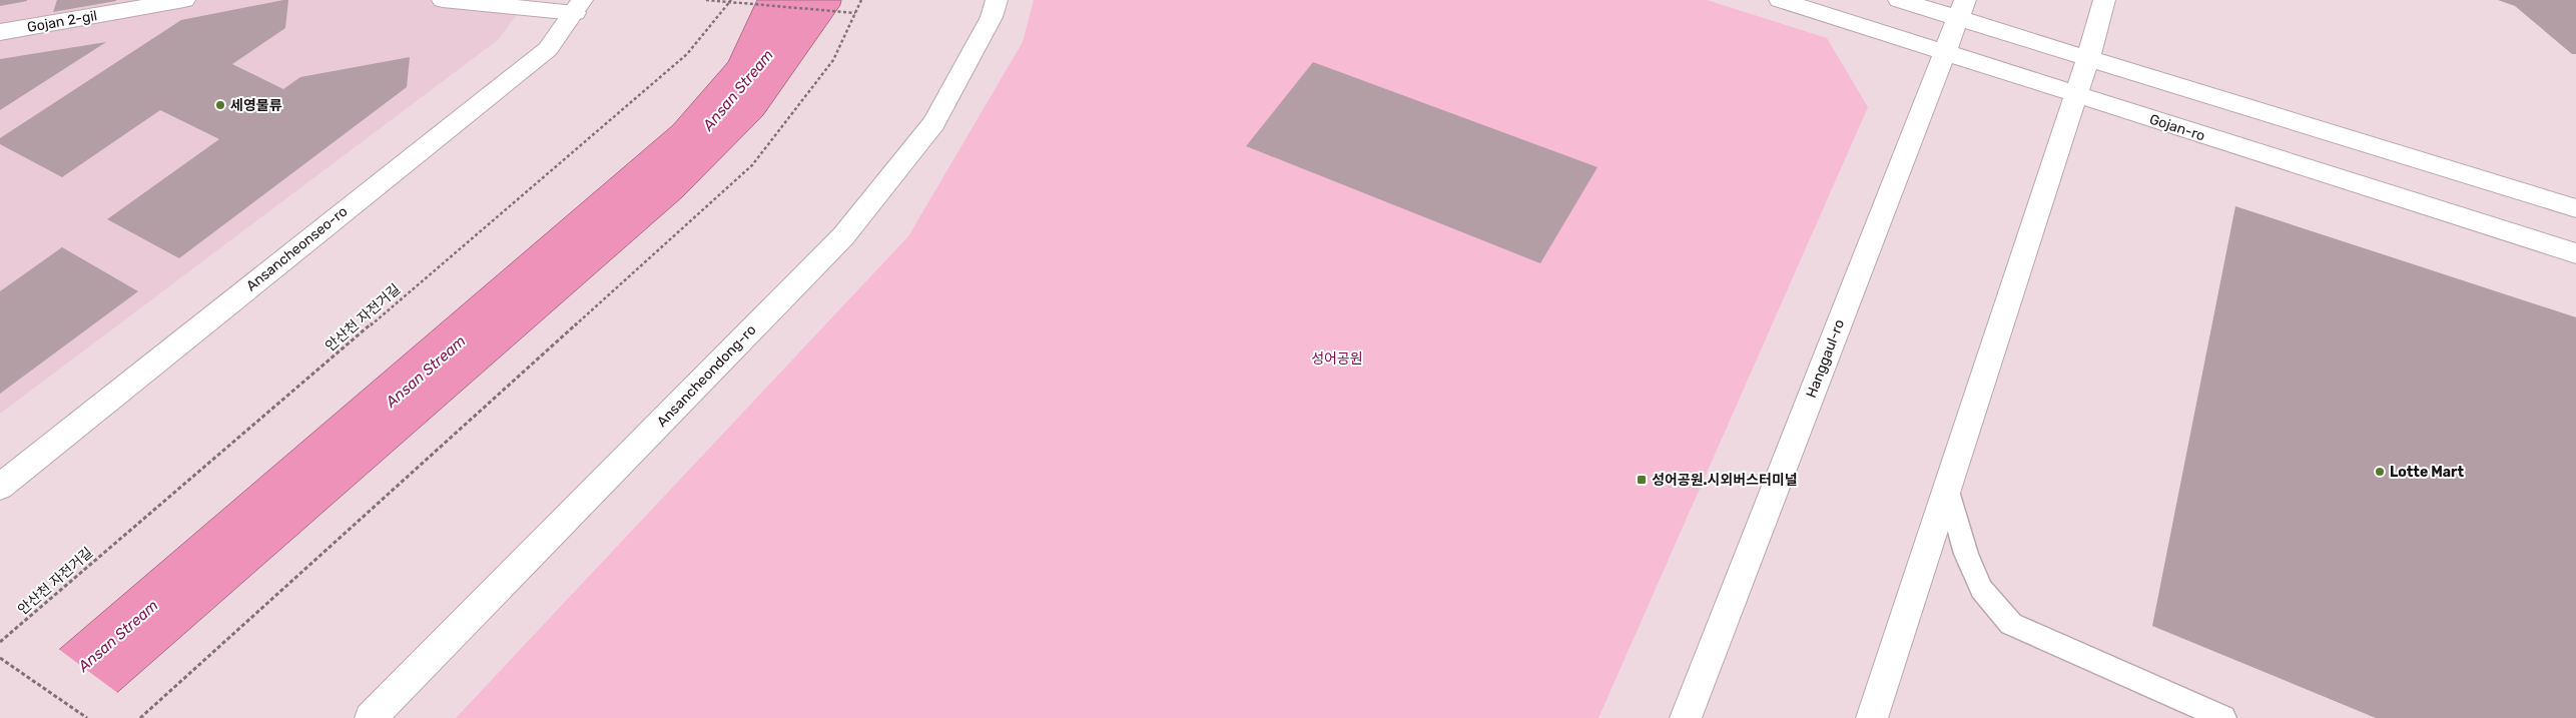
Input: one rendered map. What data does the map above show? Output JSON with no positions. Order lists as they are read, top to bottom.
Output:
{
  "streets": {
    "street": [
      "Gojan 2-gil",
      "Gojan-ro",
      "Ansancheonseo-ro",
      "Hanggaul-ro",
      "Ansancheondong-ro"
    ],
    "path": ["안산천 자전거길"]
  },
  "crossings": [
    ["Gojan-ro", "Hanggaul-ro"]
  ],
  "water": ["Ansan Stream"],
  "parks": ["성어공원"],
  "places": {
    "other": ["세영물류", "Lotte Mart"],
    "transit": ["성어공원.시외버스터미널"]
  }
}
